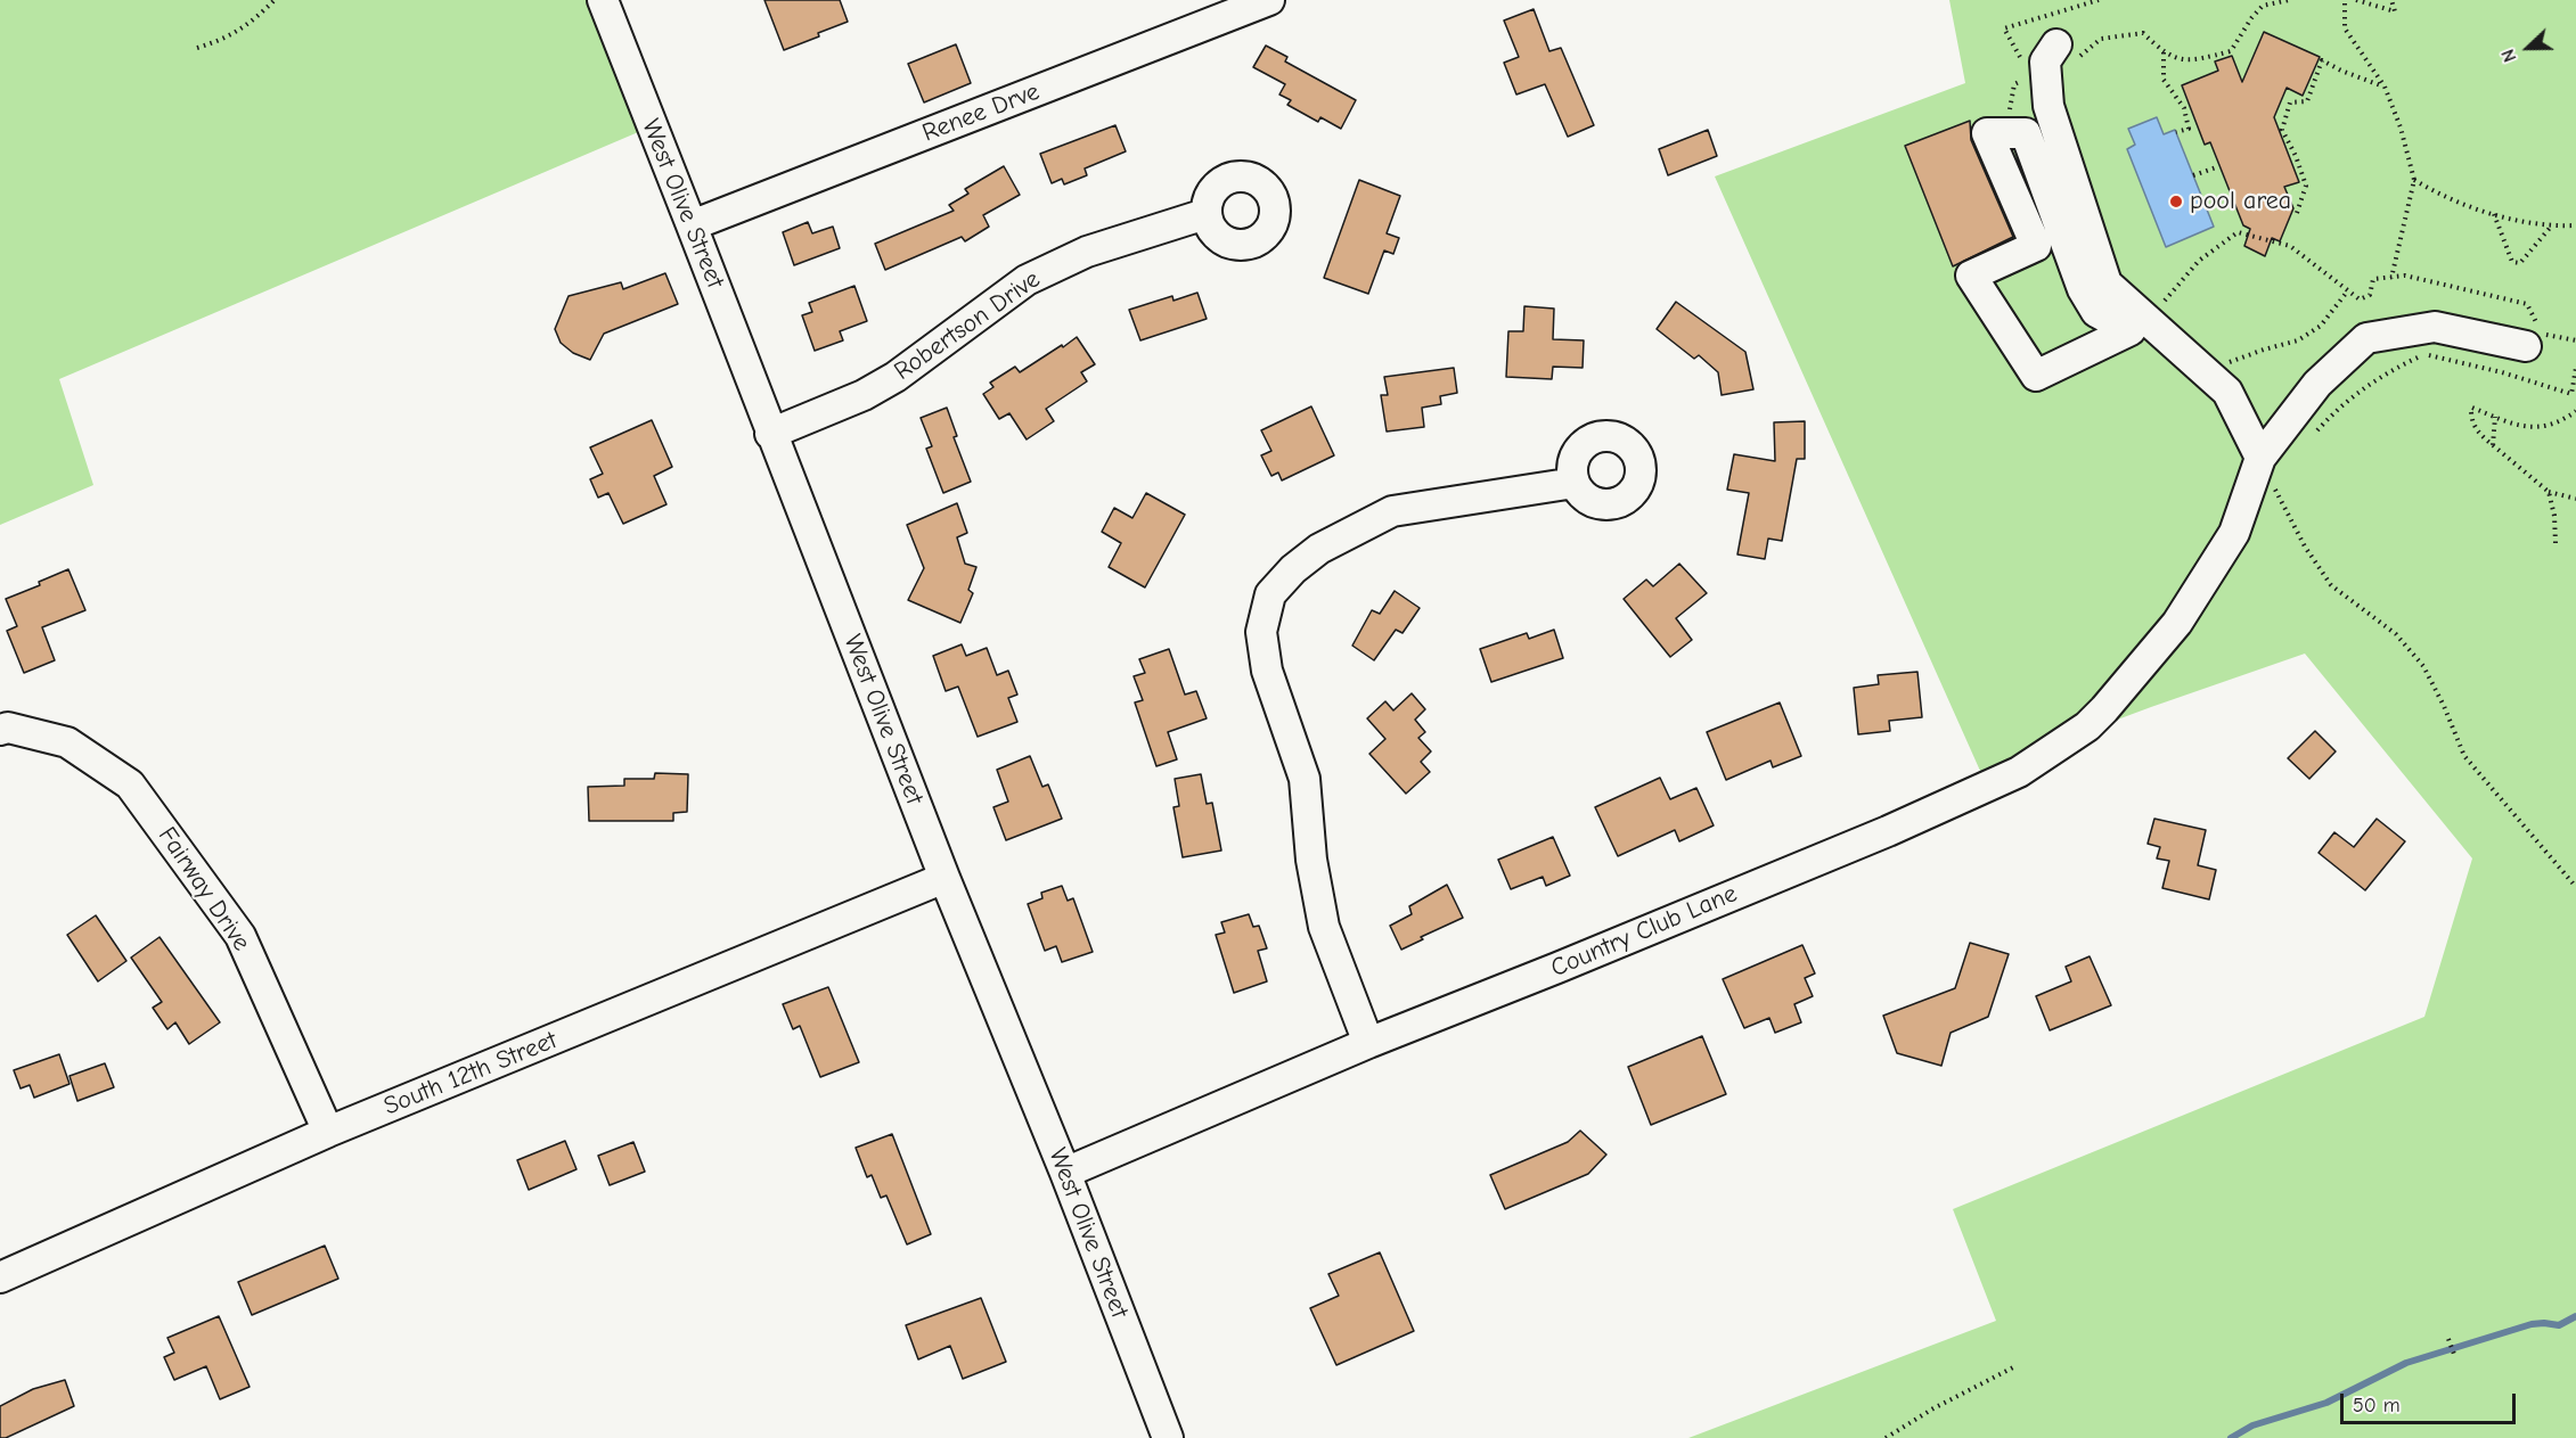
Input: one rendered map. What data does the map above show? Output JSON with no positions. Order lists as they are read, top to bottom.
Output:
{
  "streets": {
    "street": [
      "Renee Drve",
      "West Olive Street",
      "Robertson Drive",
      "Fairway Drive",
      "Country Club Lane",
      "South 12th Street"
    ]
  },
  "crossings": [
    ["Renee Drve", "West Olive Street"],
    ["West Olive Street", "Robertson Drive"],
    ["West Olive Street", "Country Club Lane"],
    ["West Olive Street", "South 12th Street"],
    ["Fairway Drive", "South 12th Street"]
  ],
  "places": ["pool area"],
  "scale_bar": "50 m",
  "north": "left"
}
